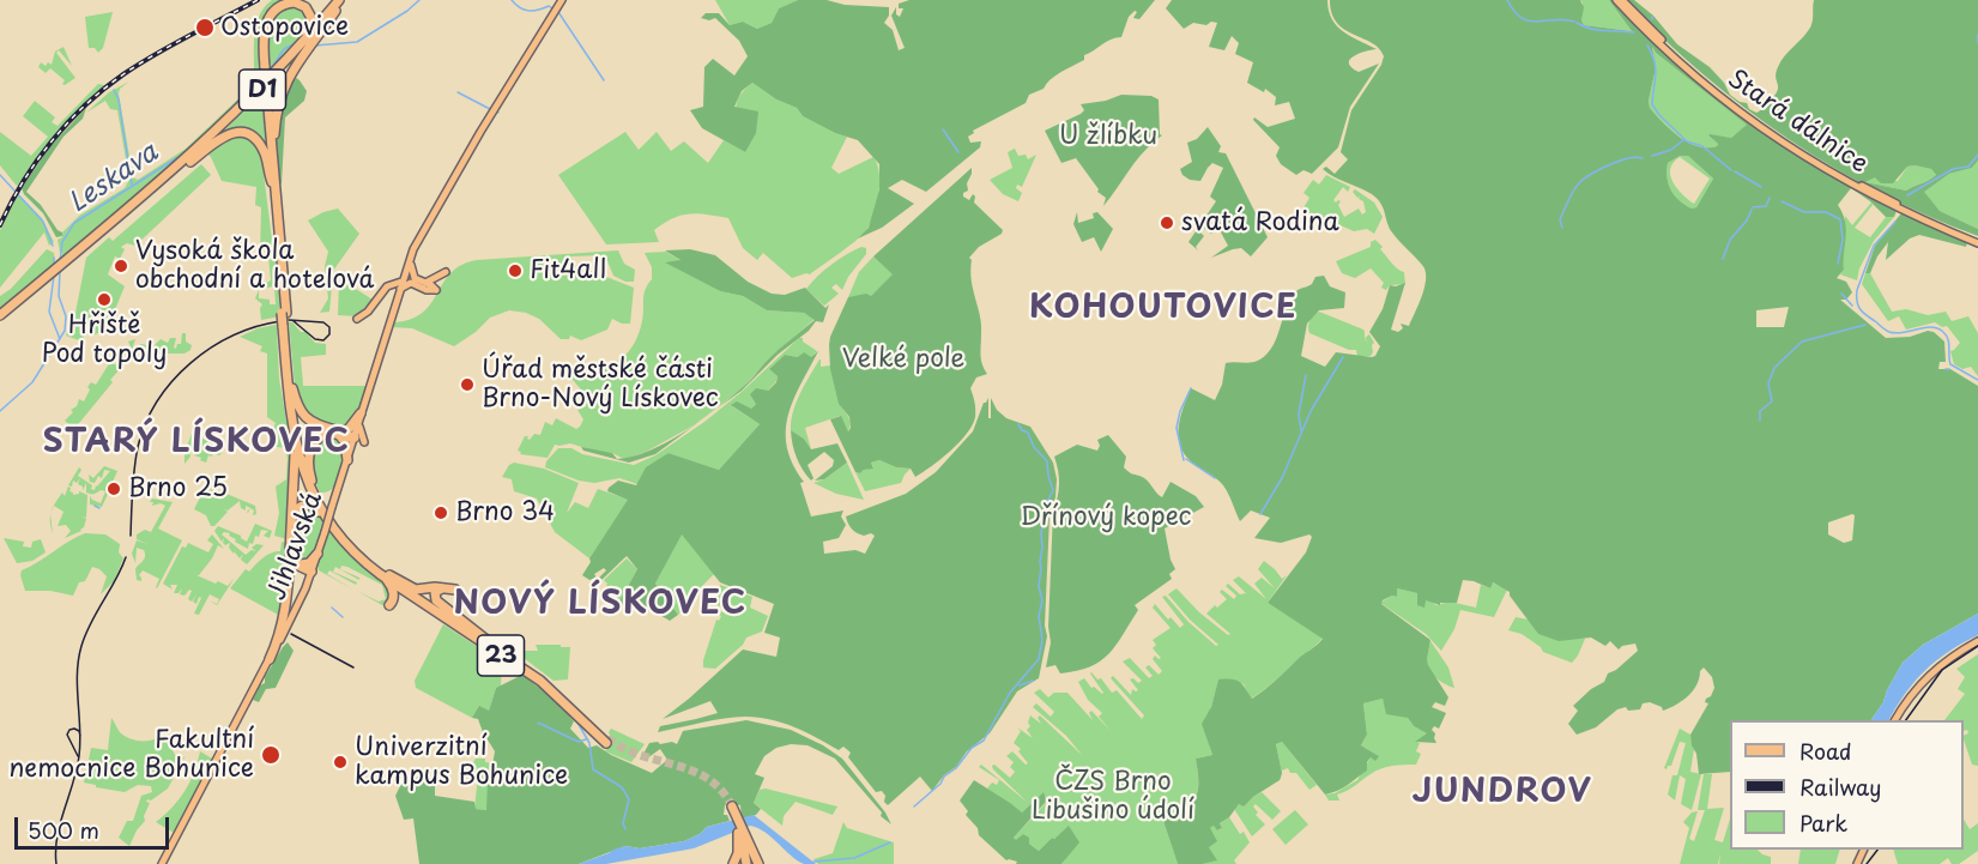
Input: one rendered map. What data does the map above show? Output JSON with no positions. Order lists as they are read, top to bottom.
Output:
{
  "streets": {
    "highway": ["D1", "23"],
    "main road": ["Stará dálnice", "Jihlavská"]
  },
  "crossings": [
    ["D1", "23"],
    ["Jihlavská", "23"]
  ],
  "districts": [
    "KOHOUTOVICE",
    "STARÝ LÍSKOVEC",
    "NOVÝ LÍSKOVEC",
    "JUNDROV"
  ],
  "water": ["Leskava"],
  "parks": [
    "U žlíbku",
    "Velké pole",
    "Dřínový kopec",
    "ČZS Brno Libušino údolí"
  ],
  "places": [
    "Ostopovice",
    "svatá Rodina",
    "Vysoká škola obchodní a hotelová",
    "Fit4all",
    "Hřiště Pod topoly",
    "Úřad městské části Brno-Nový Lískovec",
    "Brno 25",
    "Brno 34",
    "Fakultní nemocnice Bohunice",
    "Univerzitní kampus Bohunice"
  ],
  "legend": ["Road", "Railway", "Park"],
  "scale_bar": "500 m"
}
